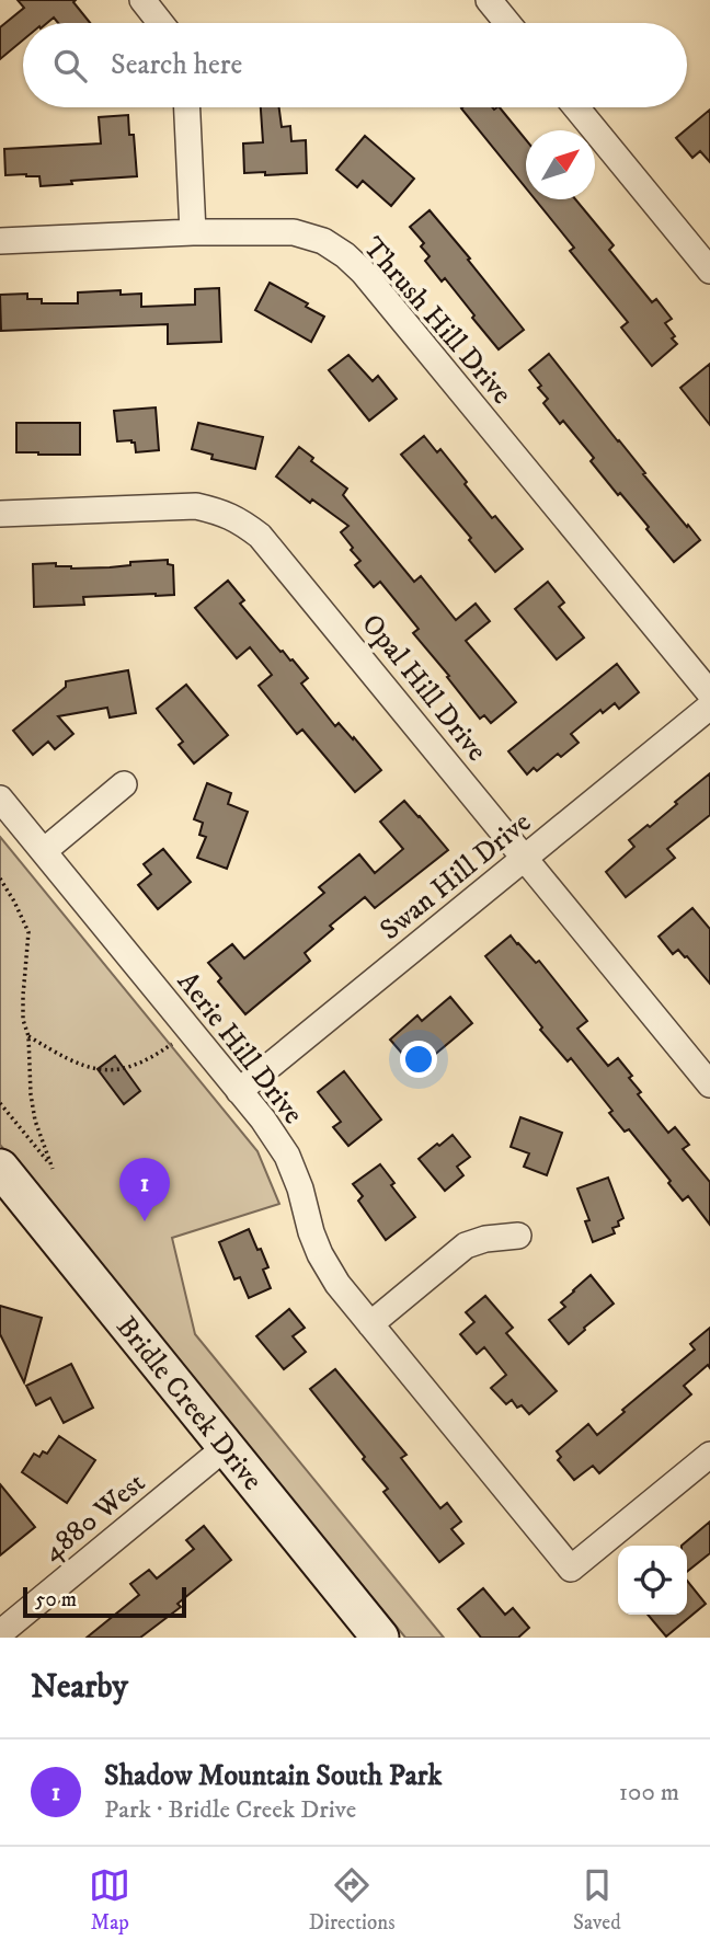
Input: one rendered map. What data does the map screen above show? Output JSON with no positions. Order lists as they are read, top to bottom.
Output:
{
  "streets": {
    "street": [
      "Thrush Hill Drive",
      "Opal Hill Drive",
      "Swan Hill Drive",
      "Aerie Hill Drive",
      "Bridle Creek Drive",
      "4880 West"
    ]
  },
  "crossings": [
    ["Opal Hill Drive", "Swan Hill Drive"],
    ["Swan Hill Drive", "Aerie Hill Drive"],
    ["Bridle Creek Drive", "4880 West"]
  ],
  "scale_bar": "50 m",
  "north": "top right",
  "page": {
    "search": "Search here",
    "pins": "1",
    "scale": "50 m",
    "heading": "Nearby",
    "list": [
      {
        "mark": "1",
        "name": "Shadow Mountain South Park",
        "note": "Park · Bridle Creek Drive",
        "value": "100 m"
      }
    ],
    "nav": ["Map", "Directions", "Saved"]
  }
}
